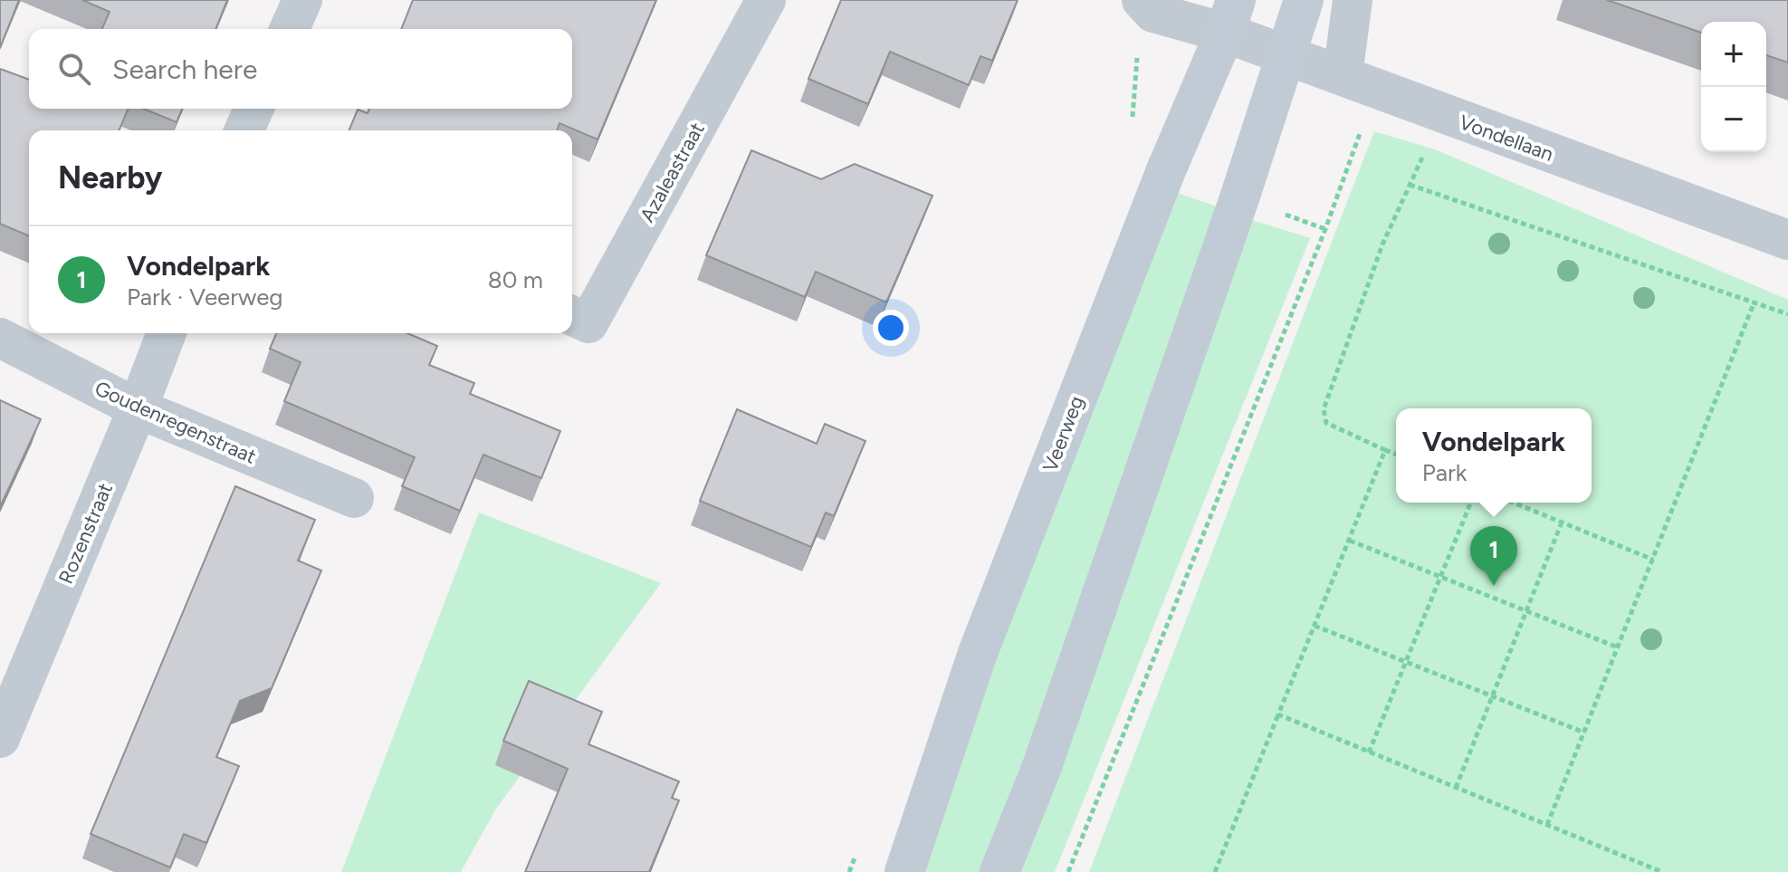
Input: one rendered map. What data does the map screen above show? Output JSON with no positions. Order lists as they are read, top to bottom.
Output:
{
  "streets": {
    "street": [
      "Vondellaan",
      "Azaleastraat",
      "Goudenregenstraat",
      "Veerweg",
      "Rozenstraat"
    ]
  },
  "crossings": [
    ["Vondellaan", "Veerweg"],
    ["Goudenregenstraat", "Rozenstraat"]
  ],
  "page": {
    "map_buttons": ["+", "−"],
    "search": "Search here",
    "heading": "Nearby",
    "list": [
      {
        "mark": "1",
        "name": "Vondelpark",
        "note": "Park · Veerweg",
        "value": "80 m"
      }
    ],
    "popup": ["Vondelpark", "Park"],
    "pins": "1"
  }
}
